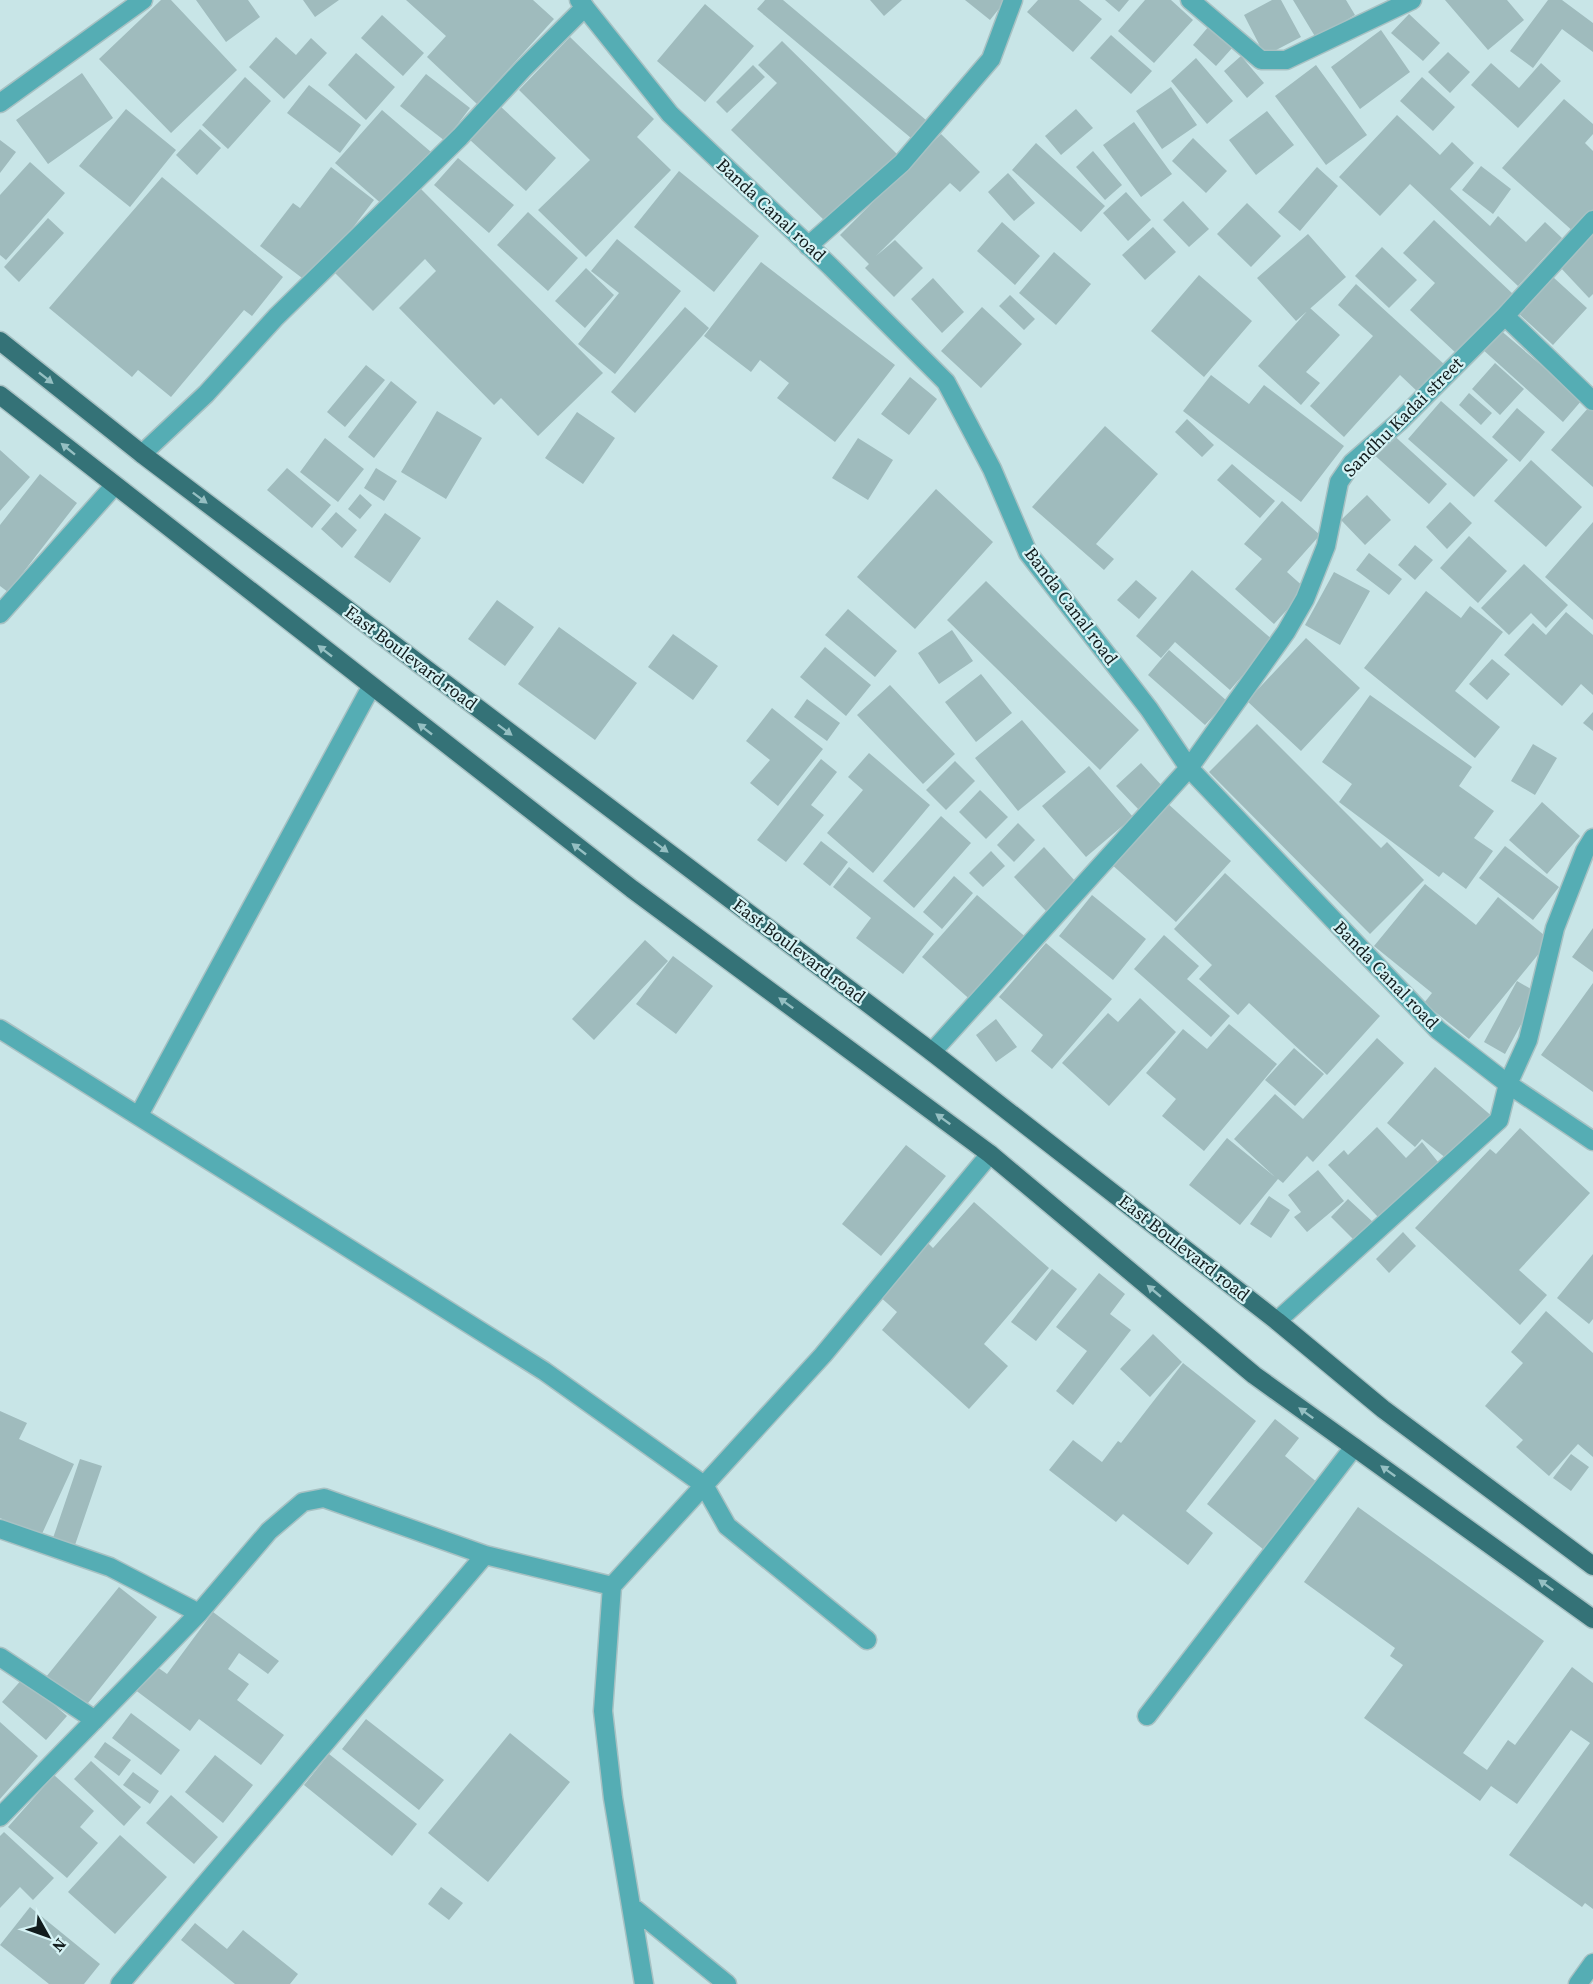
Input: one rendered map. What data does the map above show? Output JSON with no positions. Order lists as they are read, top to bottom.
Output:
{
  "streets": {
    "main road": ["East Boulevard road"],
    "street": ["Banda Canal road", "Sandhu Kadai street"]
  },
  "crossings": [
    ["Banda Canal road", "Sandhu Kadai street"],
    ["Sandhu Kadai street", "East Boulevard road"]
  ],
  "north": "bottom right"
}
